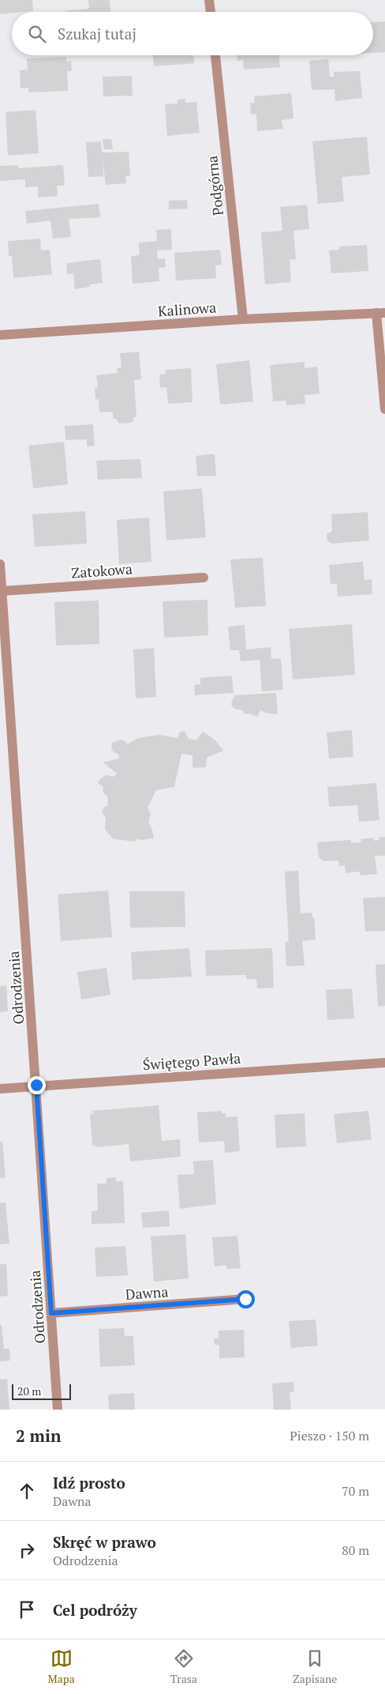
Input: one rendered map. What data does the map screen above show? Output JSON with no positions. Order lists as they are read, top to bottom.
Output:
{
  "streets": {
    "street": [
      "Podgórna",
      "Kalinowa",
      "Zatokowa",
      "Odrodzenia",
      "Świętego Pawła",
      "Dawna"
    ]
  },
  "crossings": [
    ["Podgórna", "Kalinowa"],
    ["Zatokowa", "Odrodzenia"],
    ["Odrodzenia", "Świętego Pawła"],
    ["Odrodzenia", "Dawna"]
  ],
  "scale_bar": "20 m",
  "page": {
    "search": "Szukaj tutaj",
    "scale": "20 m",
    "heading": ["2 min", "Pieszo · 150 m"],
    "list": [
      ["Idź prosto", "Dawna", "70 m"],
      ["Skręć w prawo", "Odrodzenia", "80 m"],
      "Cel podróży"
    ],
    "nav": ["Mapa", "Trasa", "Zapisane"]
  }
}
